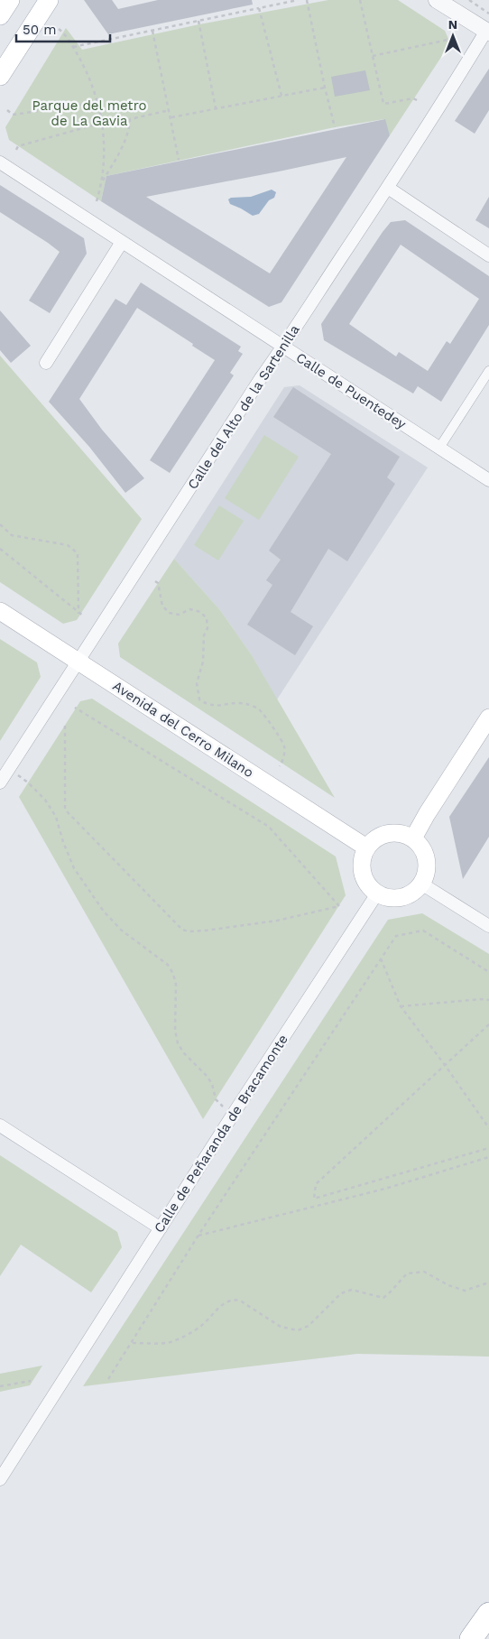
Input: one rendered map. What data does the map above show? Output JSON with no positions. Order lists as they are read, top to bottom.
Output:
{
  "streets": {
    "main road": ["Avenida del Cerro Milano"],
    "street": ["Calle de Puentedey", "Calle del Alto de la Sartenilla", "Calle de Peñaranda de Bracamonte"]
  },
  "crossings": [
    ["Calle de Puentedey", "Calle del Alto de la Sartenilla"],
    ["Calle del Alto de la Sartenilla", "Avenida del Cerro Milano"],
    ["Avenida del Cerro Milano", "Calle de Peñaranda de Bracamonte"]
  ],
  "parks": ["Parque del metro de La Gavia"],
  "scale_bar": "50 m",
  "north": "top"
}
